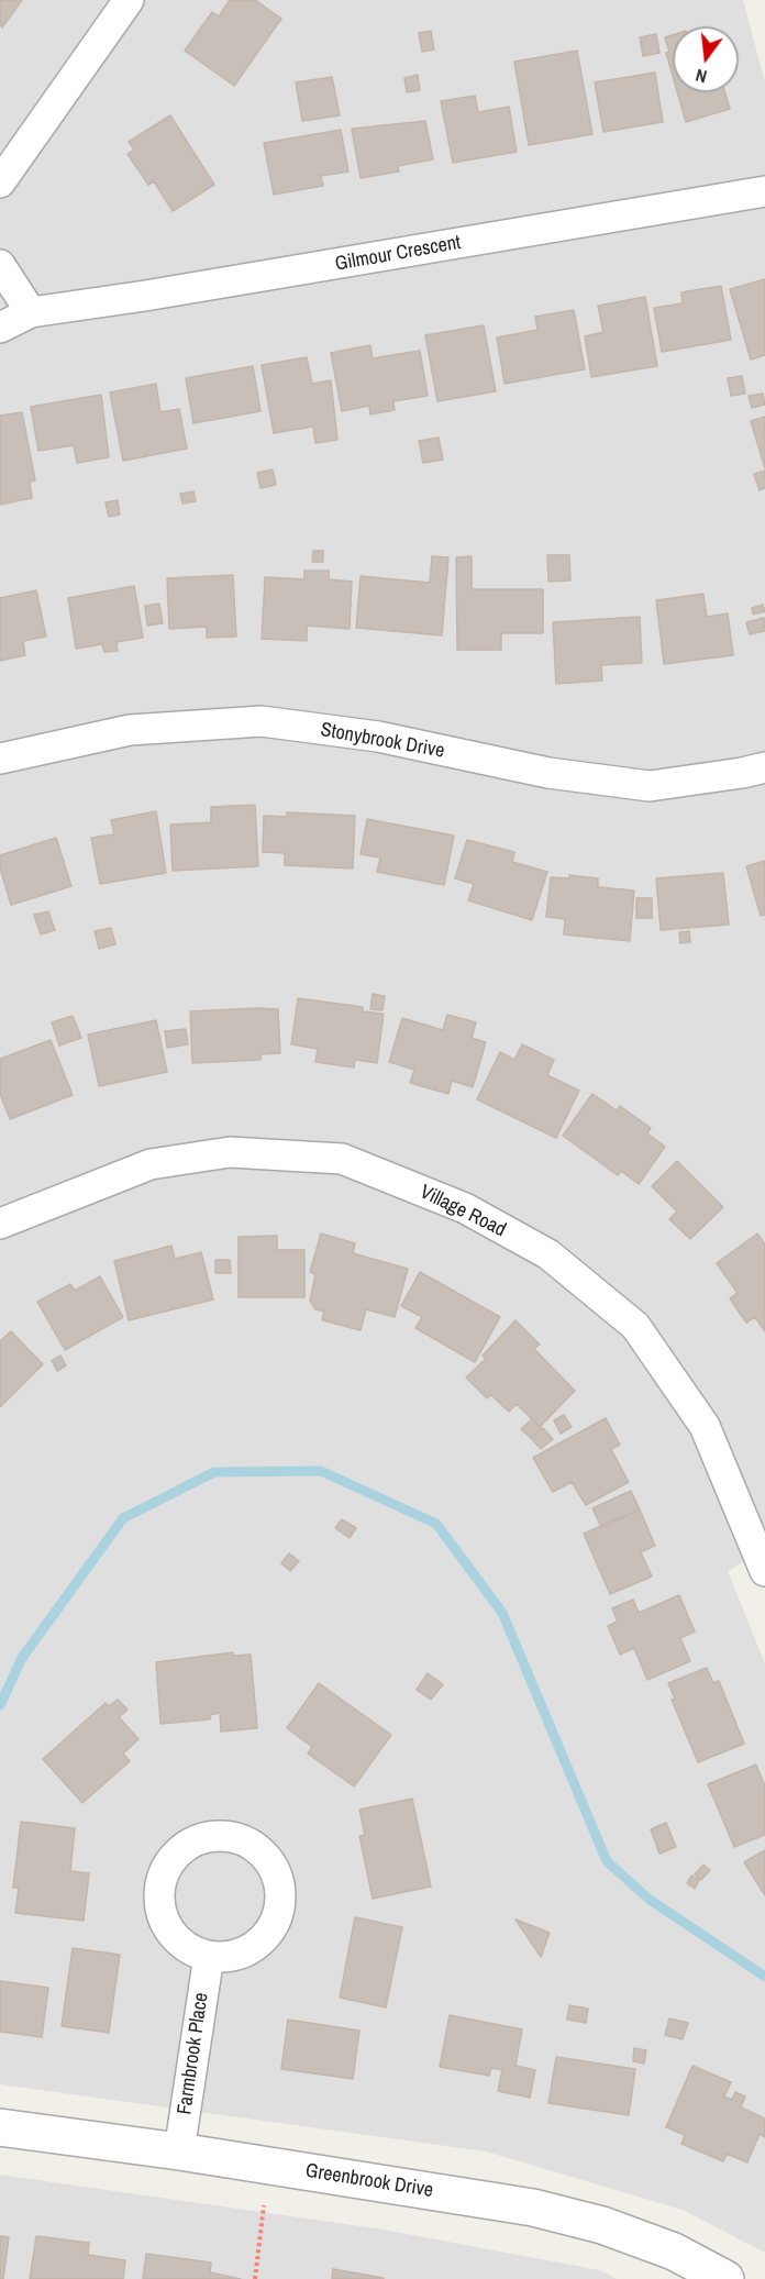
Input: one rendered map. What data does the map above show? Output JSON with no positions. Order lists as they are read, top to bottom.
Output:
{
  "streets": {
    "street": [
      "Gilmour Crescent",
      "Stonybrook Drive",
      "Village Road",
      "Farmbrook Place",
      "Greenbrook Drive"
    ]
  },
  "crossings": [
    ["Farmbrook Place", "Greenbrook Drive"]
  ],
  "north": "bottom"
}
